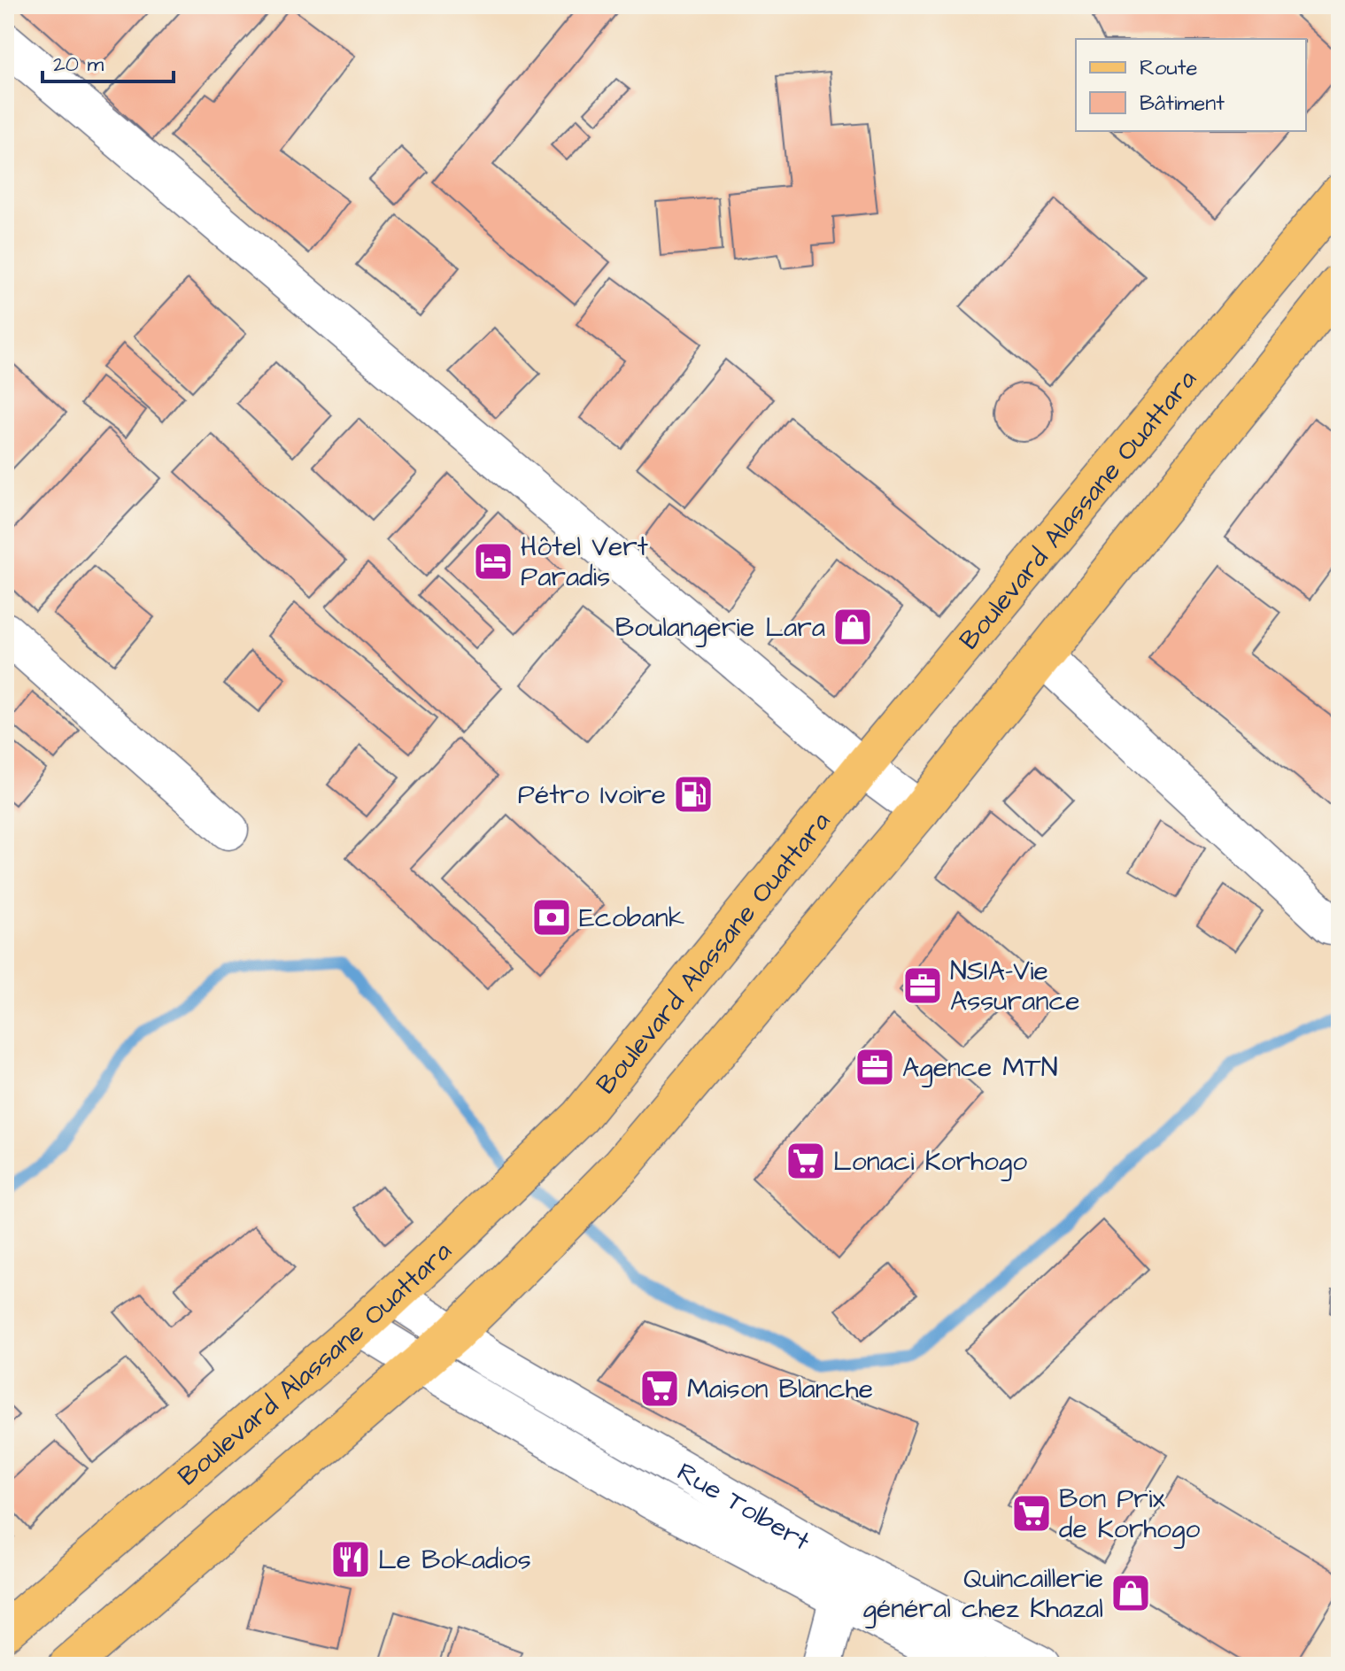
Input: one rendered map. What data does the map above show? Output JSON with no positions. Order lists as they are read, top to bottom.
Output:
{
  "streets": {
    "main road": ["Boulevard Alassane Ouattara"],
    "street": ["Rue Tolbert"]
  },
  "crossings": [
    ["Boulevard Alassane Ouattara", "Rue Tolbert"]
  ],
  "places": {
    "hotel": ["Hôtel Vert Paradis"],
    "shop": ["Boulangerie Lara", "Quincaillerie général chez Khazal"],
    "fuel station": ["Pétro Ivoire"],
    "bank": ["Ecobank"],
    "office": ["NSIA-Vie Assurance", "Agence MTN"],
    "supermarket": ["Lonaci Korhogo", "Maison Blanche", "Bon Prix de Korhogo"],
    "restaurant": ["Le Bokadios"]
  },
  "legend": ["Route", "Bâtiment"],
  "scale_bar": "20 m"
}
